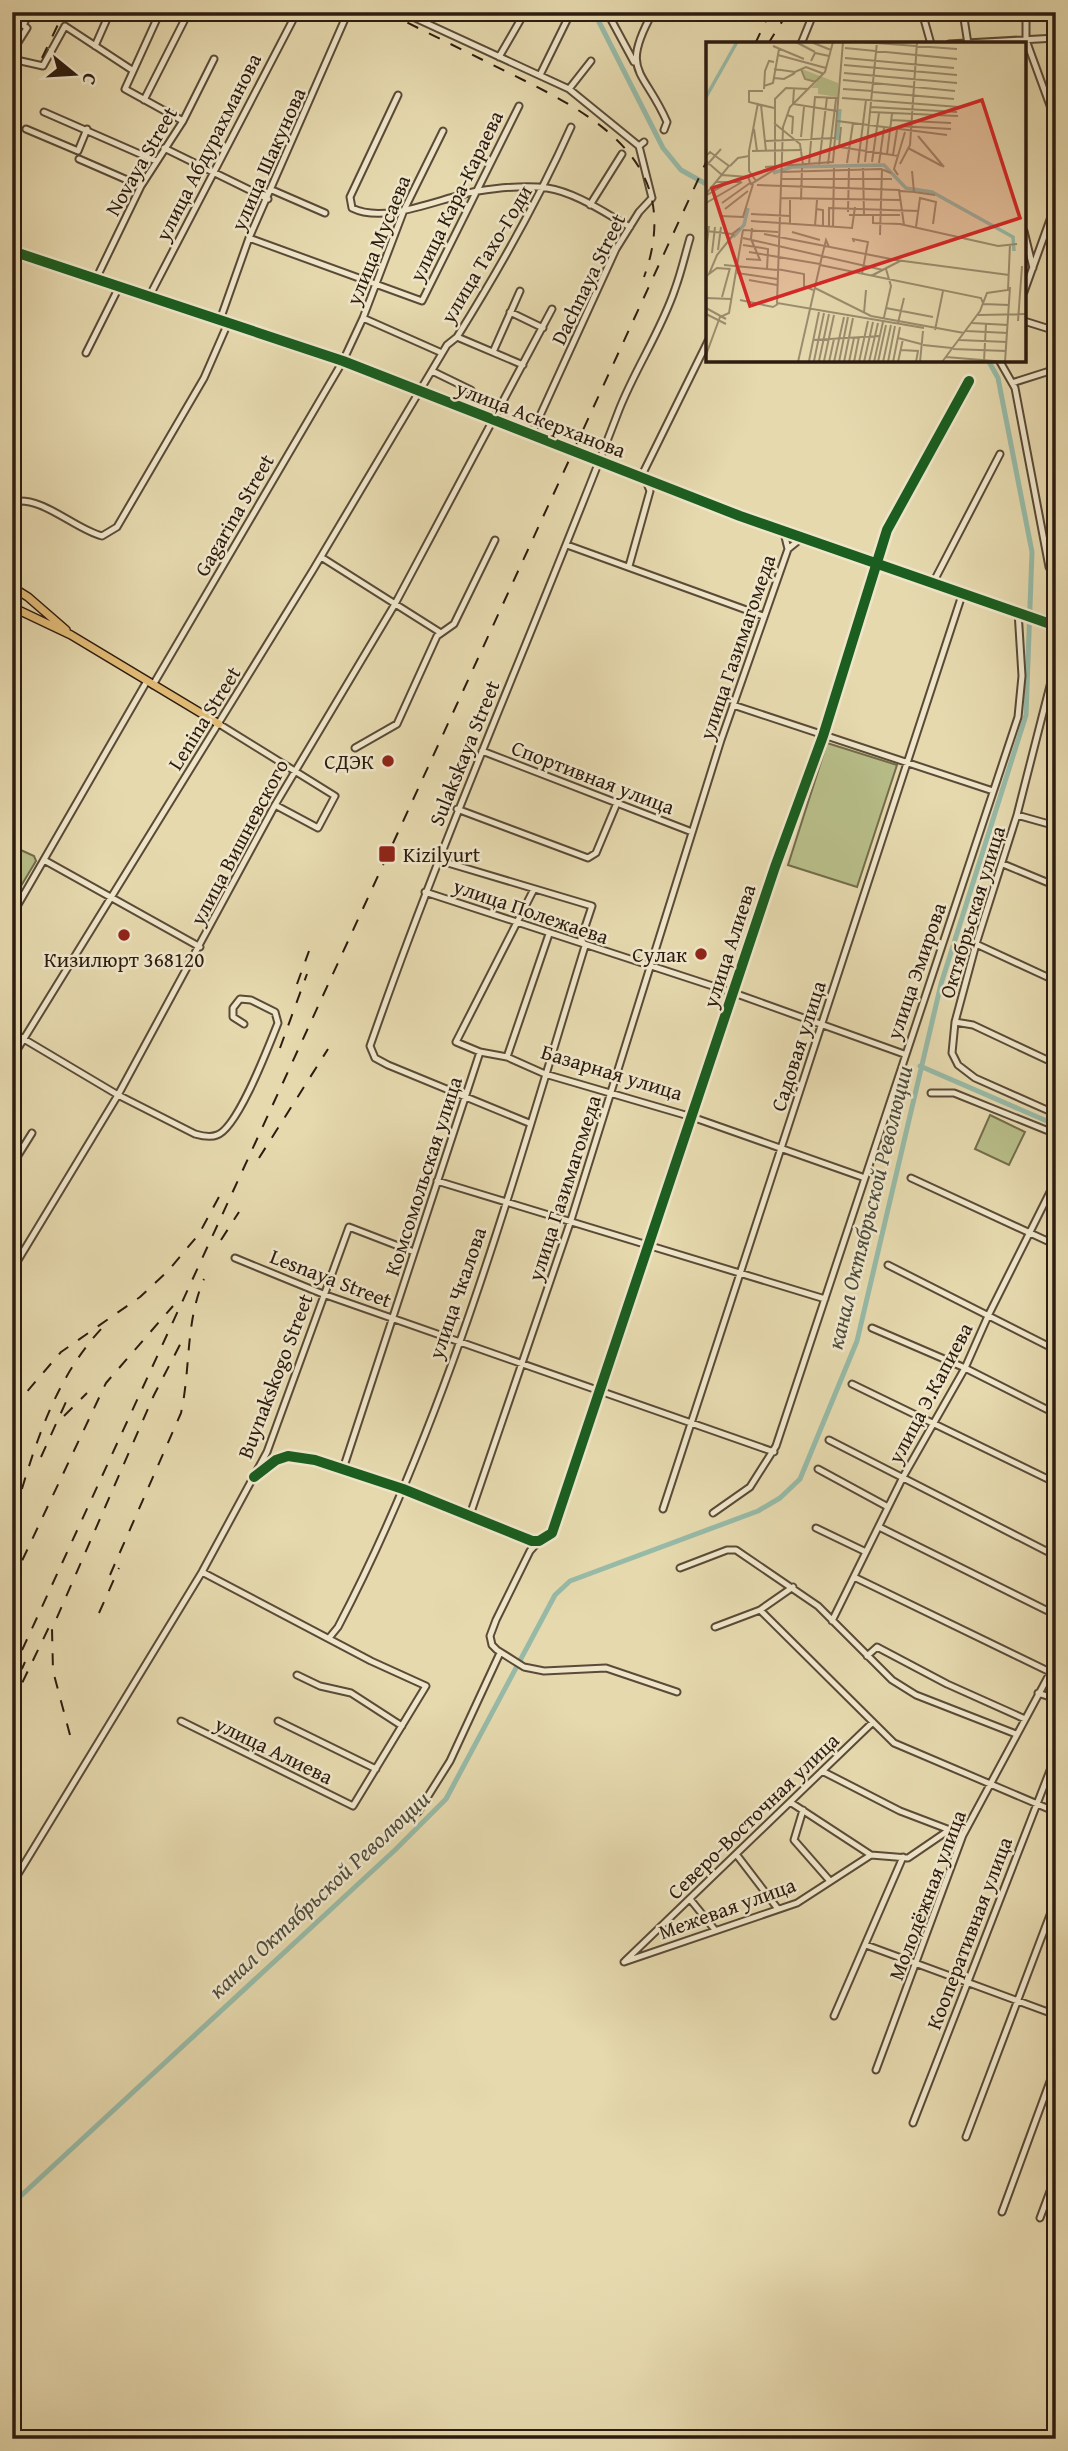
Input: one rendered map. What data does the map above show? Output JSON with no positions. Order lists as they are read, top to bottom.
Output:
{
  "streets": {
    "street": [
      "улица Абдурахманова",
      "улица Шакунова",
      "Novaya Street",
      "улица Кара-Караева",
      "улица Мусаева",
      "улица Тахо-Годи",
      "Dachnaya Street",
      "улица Аскерханова",
      "Gagarina Street",
      "улица Газимагомеда",
      "Lenina Street",
      "Sulakskaya Street",
      "Спортивная улица",
      "улица Вишневского",
      "улица Полежаева",
      "Октябрьская улица",
      "улица Алиева",
      "улица Эмирова",
      "Садовая улица",
      "Базарная улица",
      "Комсомольская улица",
      "Lesnaya Street",
      "улица Чкалова",
      "Buynakskogo Street",
      "улица Э.Капиева",
      "Северо-Восточная улица",
      "Молодёжная улица",
      "Межевая улица",
      "Кооперативная улица"
    ]
  },
  "crossings": [
    ["улица Абдурахманова", "улица Аскерханова"],
    ["улица Шакунова", "улица Аскерханова"],
    ["Novaya Street", "улица Аскерханова"],
    ["улица Кара-Караева", "улица Мусаева"],
    ["улица Мусаева", "улица Аскерханова"],
    ["улица Мусаева", "Gagarina Street"],
    ["улица Тахо-Годи", "улица Аскерханова"],
    ["улица Тахо-Годи", "Lenina Street"],
    ["улица Аскерханова", "Gagarina Street"],
    ["улица Аскерханова", "улица Газимагомеда"],
    ["улица Аскерханова", "Lenina Street"],
    ["улица Аскерханова", "улица Алиева"],
    ["улица Аскерханова", "улица Эмирова"],
    ["улица Аскерханова", "Садовая улица"],
    ["улица Газимагомеда", "Спортивная улица"],
    ["улица Газимагомеда", "улица Полежаева"],
    ["улица Газимагомеда", "Базарная улица"],
    ["улица Газимагомеда", "Lesnaya Street"],
    ["Sulakskaya Street", "Спортивная улица"],
    ["Sulakskaya Street", "улица Полежаева"],
    ["Sulakskaya Street", "Комсомольская улица"],
    ["улица Полежаева", "улица Алиева"],
    ["улица Полежаева", "улица Эмирова"],
    ["улица Полежаева", "Садовая улица"],
    ["улица Полежаева", "улица Чкалова"],
    ["улица Алиева", "Базарная улица"],
    ["улица Алиева", "Lesnaya Street"],
    ["улица Эмирова", "Базарная улица"],
    ["улица Эмирова", "Lesnaya Street"],
    ["Садовая улица", "Базарная улица"],
    ["Садовая улица", "Lesnaya Street"],
    ["Базарная улица", "улица Чкалова"],
    ["Комсомольская улица", "Lesnaya Street"],
    ["Комсомольская улица", "Buynakskogo Street"],
    ["Lesnaya Street", "улица Чкалова"],
    ["Lesnaya Street", "Buynakskogo Street"],
    ["Северо-Восточная улица", "Межевая улица"]
  ],
  "water": ["канал Октябрьской Революции"],
  "places": {
    "other": ["СДЭК", "Кизилюрт 368120", "Сулак"],
    "transit": ["Kizilyurt"]
  },
  "north": "right"
}
